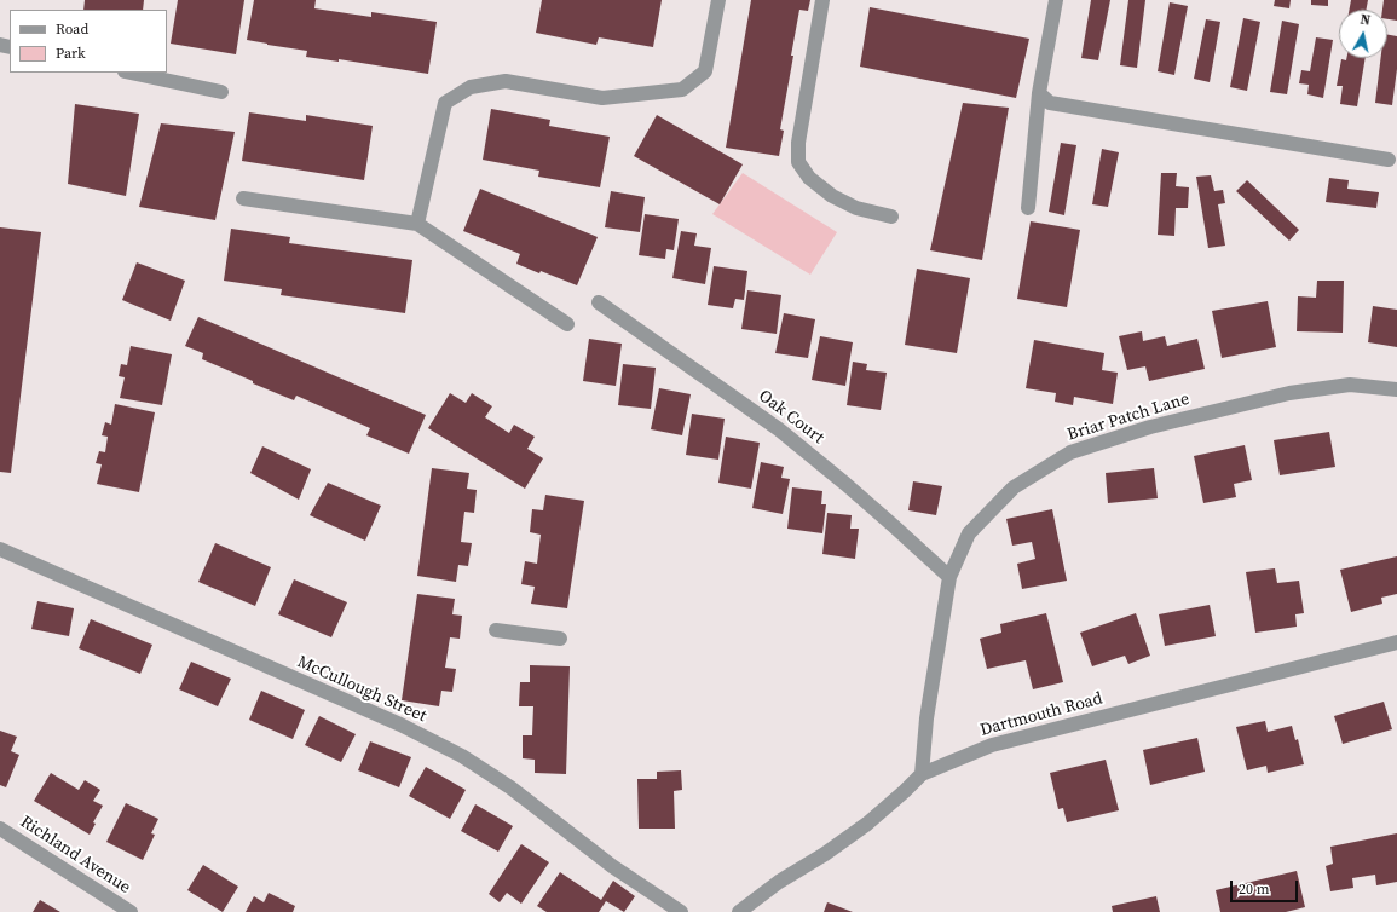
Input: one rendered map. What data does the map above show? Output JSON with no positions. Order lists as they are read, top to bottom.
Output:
{
  "streets": {
    "street": [
      "Oak Court",
      "Briar Patch Lane",
      "McCullough Street",
      "Dartmouth Road",
      "Richland Avenue"
    ]
  },
  "crossings": [
    ["Oak Court", "Briar Patch Lane"],
    ["Briar Patch Lane", "Dartmouth Road"]
  ],
  "legend": ["Road", "Park"],
  "scale_bar": "20 m",
  "north": "top"
}
